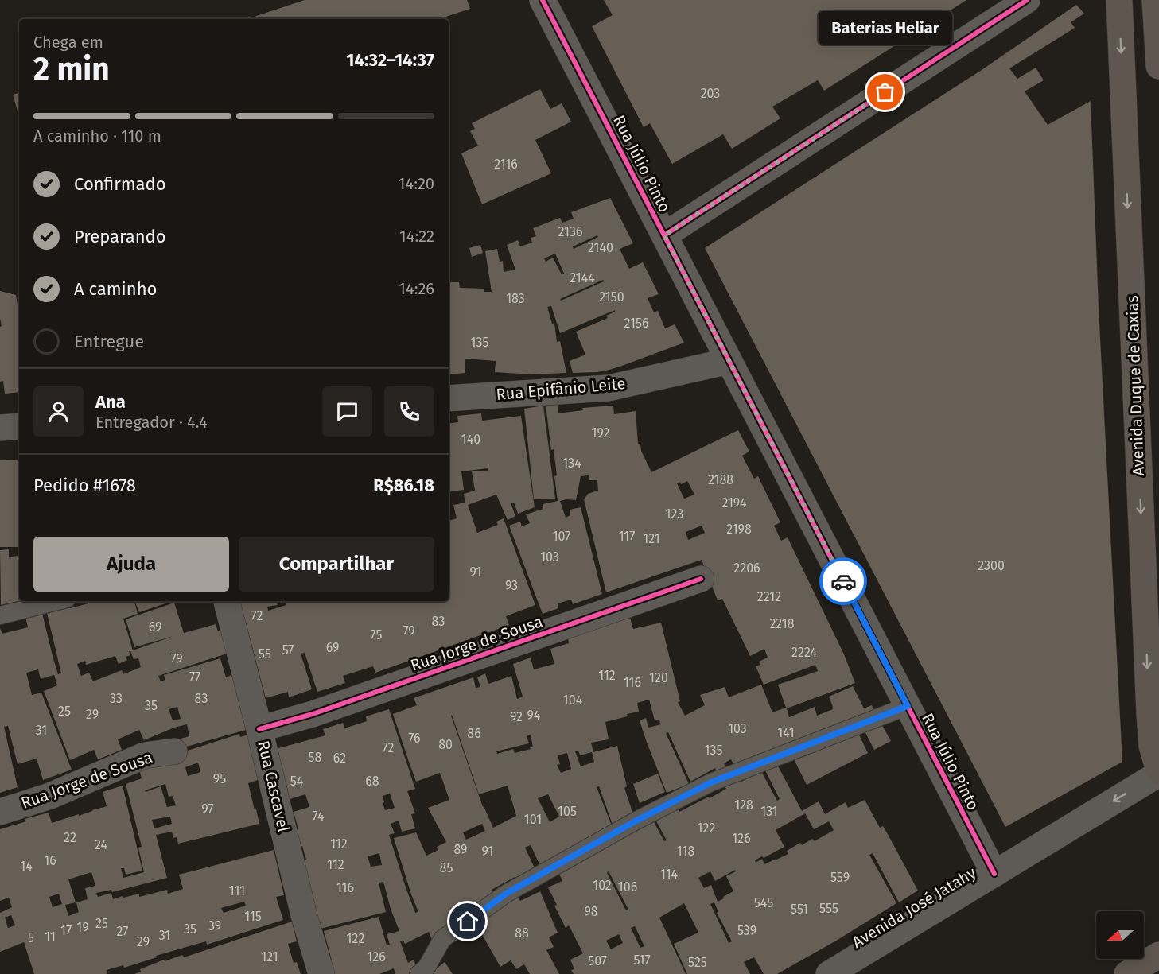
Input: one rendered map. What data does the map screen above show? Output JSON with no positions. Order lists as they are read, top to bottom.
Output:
{
  "streets": {
    "main road": ["Avenida Duque de Caxias"],
    "street": [
      "Rua Júlio Pinto",
      "Rua Epifânio Leite",
      "Rua Jorge de Sousa",
      "Rua Cascavel",
      "Avenida José Jatahy"
    ]
  },
  "crossings": [
    ["Rua Júlio Pinto", "Rua Epifânio Leite"],
    ["Rua Júlio Pinto", "Avenida José Jatahy"],
    ["Avenida Duque de Caxias", "Avenida José Jatahy"],
    ["Rua Jorge de Sousa", "Rua Cascavel"]
  ],
  "one_way": ["Avenida Duque de Caxias", "Avenida José Jatahy"],
  "places": ["Baterias Heliar"],
  "house_numbers": [
    "203",
    "2116",
    "2136",
    "2140",
    "2144",
    "2150",
    "183",
    "2156",
    "135",
    "192",
    "140",
    "134",
    "2188",
    "2194",
    "123",
    "2198",
    "107",
    "117",
    "121",
    "103",
    "2300",
    "2206",
    "91",
    "93",
    "2212",
    "72",
    "83",
    "2218",
    "69",
    "79",
    "75",
    "69",
    "57",
    "2224",
    "55",
    "79",
    "112",
    "77",
    "120",
    "116",
    "33",
    "83",
    "104",
    "35",
    "25",
    "29",
    "94",
    "92",
    "103",
    "31",
    "141",
    "86",
    "76",
    "80",
    "72",
    "135",
    "58",
    "62",
    "95",
    "54",
    "68",
    "128",
    "97",
    "105",
    "131",
    "74",
    "101",
    "122",
    "22",
    "126",
    "112",
    "24",
    "89",
    "91",
    "118",
    "16",
    "112",
    "14",
    "85",
    "114",
    "559",
    "102",
    "106",
    "116",
    "111",
    "545",
    "555",
    "551",
    "98",
    "115",
    "25",
    "39",
    "19",
    "35",
    "17",
    "539",
    "27",
    "88",
    "31",
    "11",
    "5",
    "122",
    "29",
    "121",
    "126",
    "517",
    "507",
    "525"
  ],
  "north": "left",
  "page": {
    "bubble": "Baterias Heliar",
    "heading": ["2 min", "Chega em", "14:32–14:37"],
    "panel": [
      "Ana",
      "Entregador · 4.4",
      "Pedido #1678",
      "R$86.18"
    ],
    "bar": "A caminho · 110 m",
    "list": [
      ["Confirmado", "14:20"],
      ["Preparando", "14:22"],
      ["A caminho", "14:26"],
      "Entregue"
    ],
    "buttons": ["Ajuda", "Compartilhar"]
  }
}
